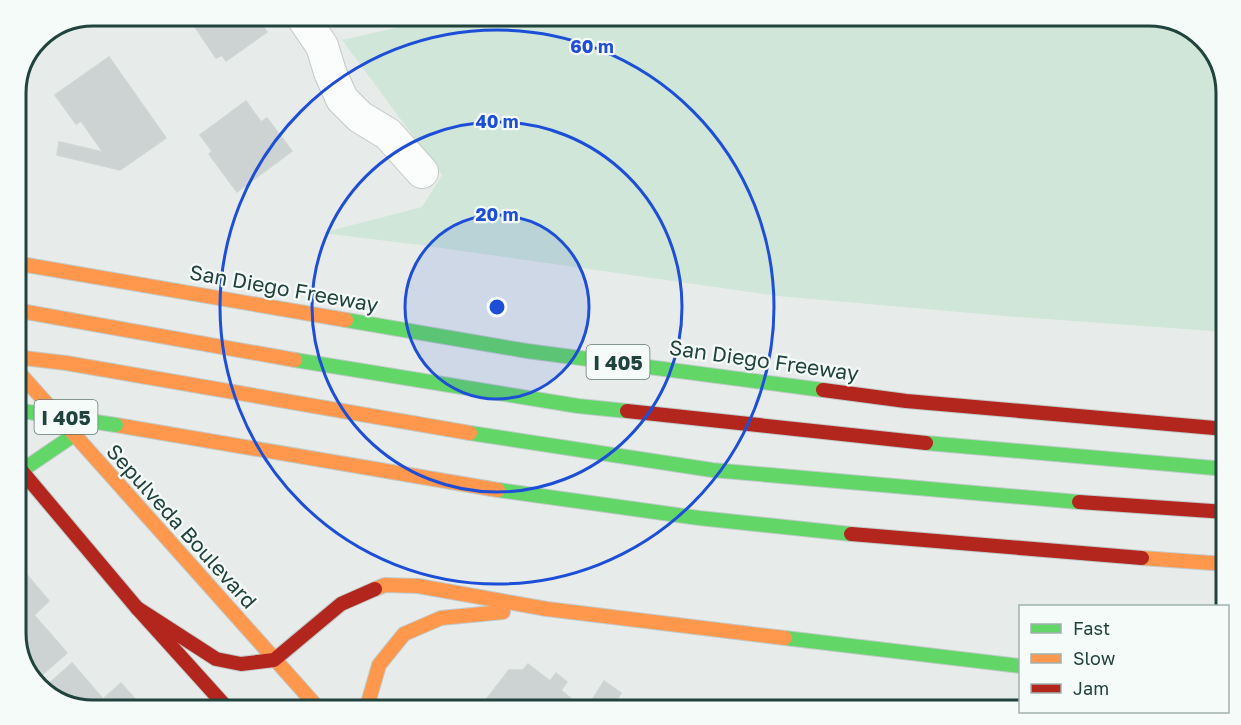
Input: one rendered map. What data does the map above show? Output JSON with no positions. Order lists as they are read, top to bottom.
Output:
{
  "streets": {
    "main road": ["San Diego Freeway", "I 405", "Sepulveda Boulevard"]
  },
  "legend": ["Fast", "Slow", "Jam"],
  "rings": ["60 m", "40 m", "20 m"]
}
